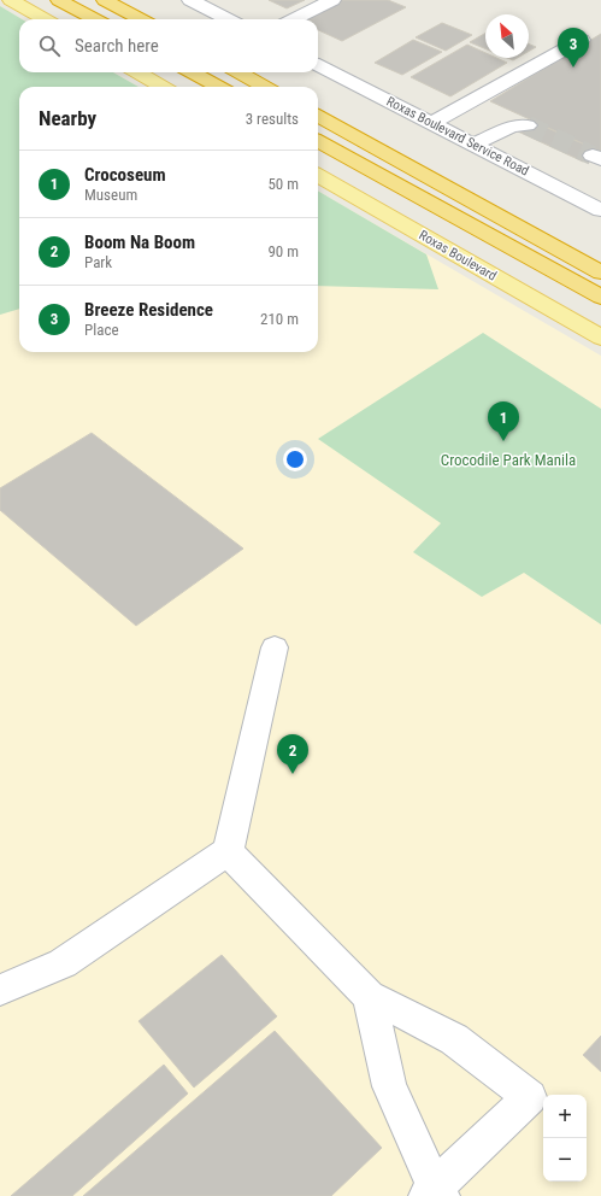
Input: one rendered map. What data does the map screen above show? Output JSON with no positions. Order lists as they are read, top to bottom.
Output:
{
  "streets": {
    "main road": ["Roxas Boulevard"],
    "street": ["Roxas Boulevard Service Road"]
  },
  "parks": ["Crocodile Park Manila"],
  "north": "top left",
  "page": {
    "search": "Search here",
    "pins": ["3", "1", "2"],
    "heading": ["Nearby", "3 results"],
    "list": [
      {
        "mark": "1",
        "name": "Crocoseum",
        "note": "Museum",
        "value": "50 m"
      },
      {
        "mark": "2",
        "name": "Boom Na Boom",
        "note": "Park",
        "value": "90 m"
      },
      {
        "mark": "3",
        "name": "Breeze Residence",
        "note": "Place",
        "value": "210 m"
      }
    ],
    "map_buttons": ["+", "−"]
  }
}
